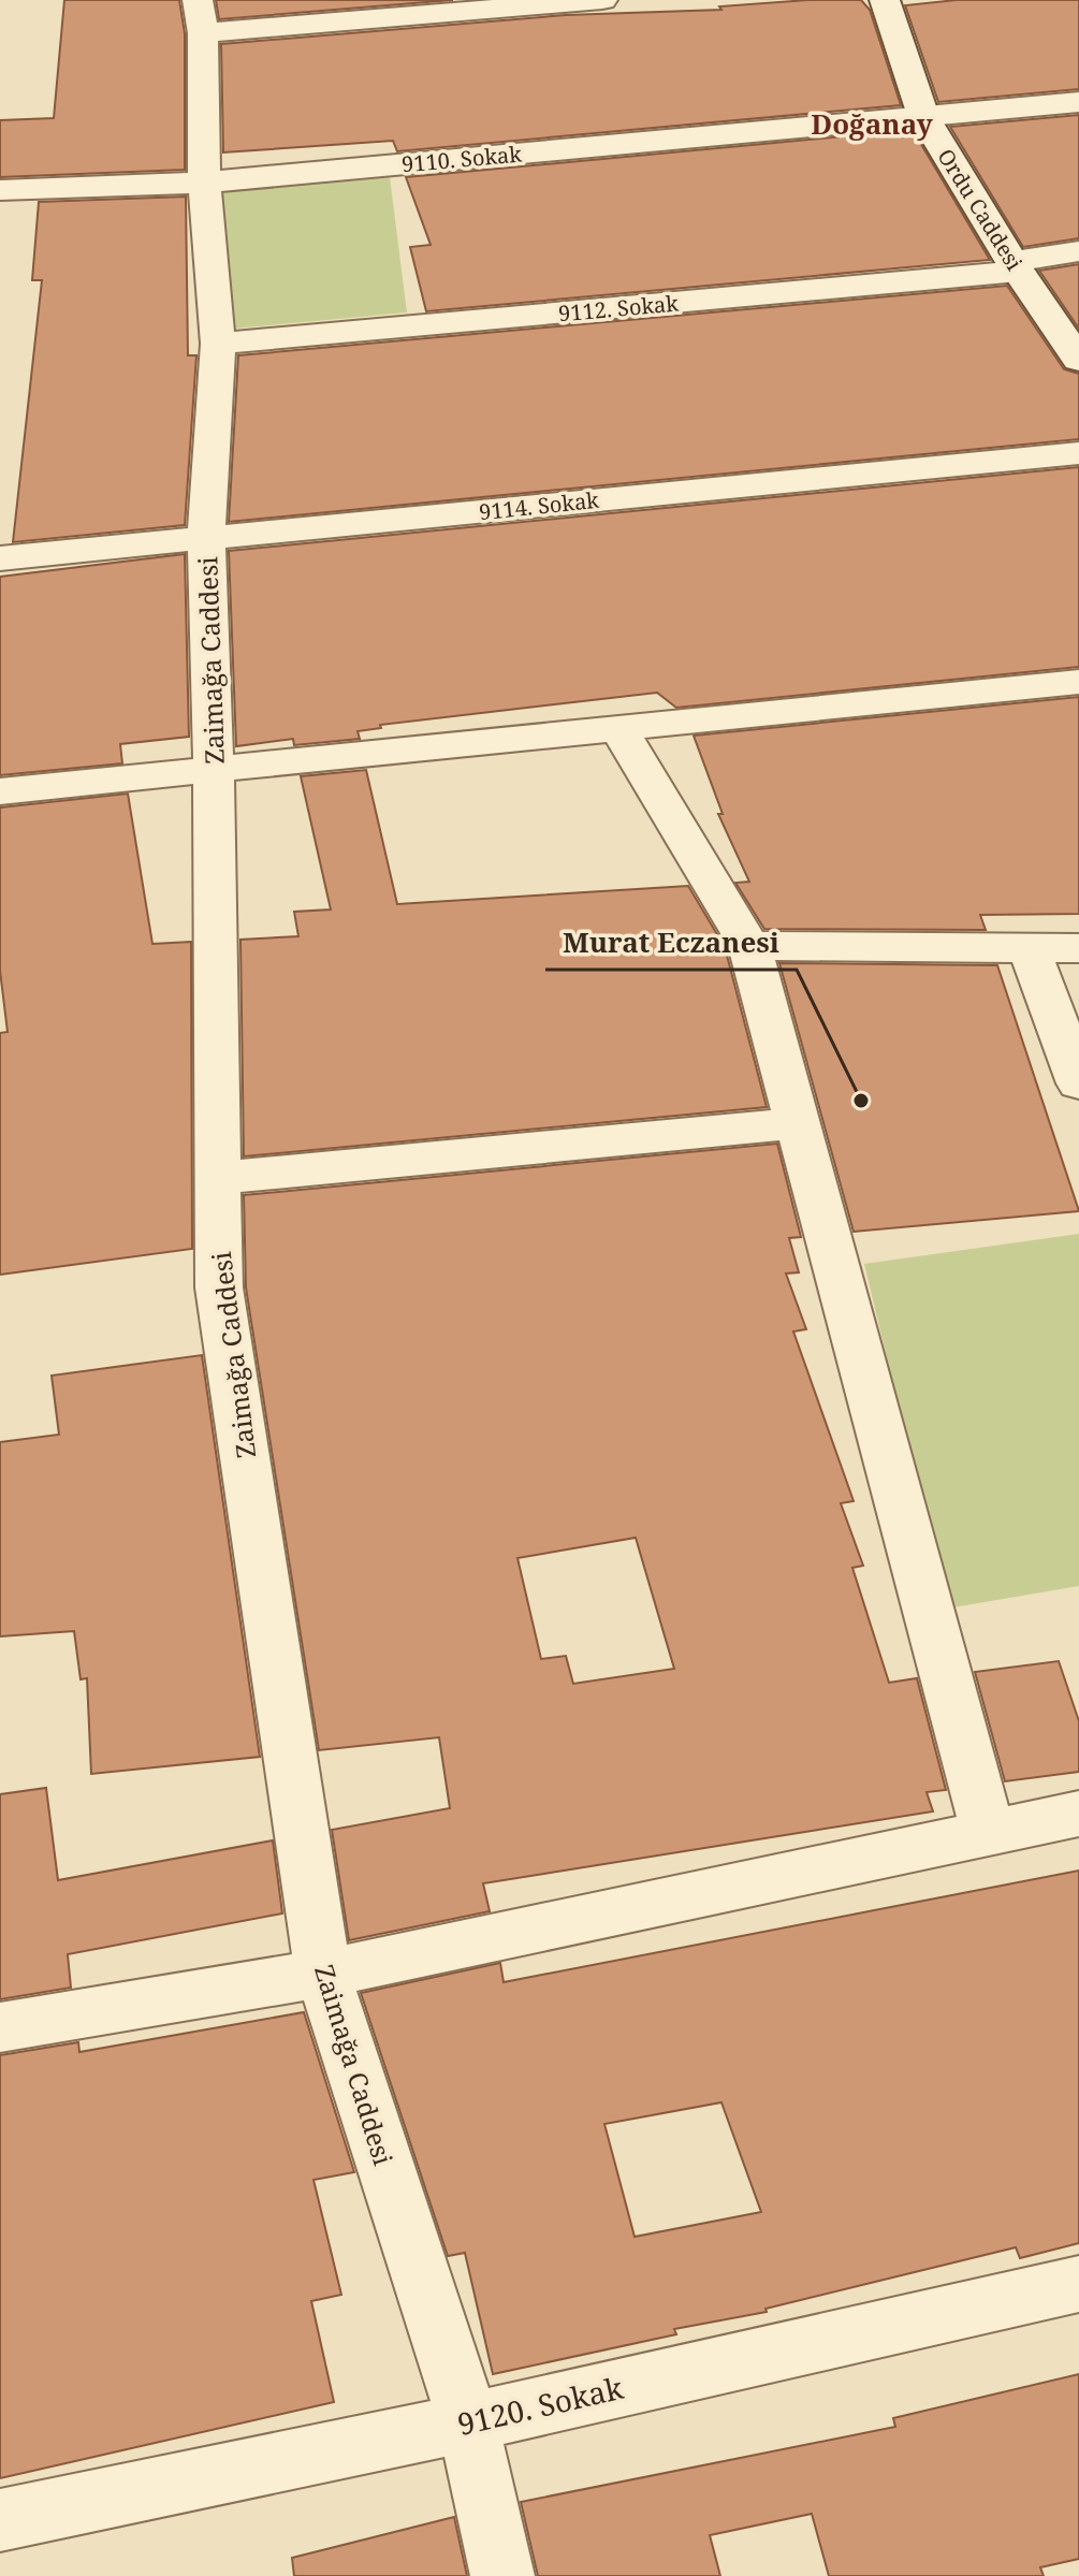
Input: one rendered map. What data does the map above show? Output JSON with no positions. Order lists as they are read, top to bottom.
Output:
{
  "streets": {
    "street": [
      "9110. Sokak",
      "Ordu Caddesi",
      "9112. Sokak",
      "9114. Sokak",
      "Zaimağa Caddesi",
      "9120. Sokak"
    ]
  },
  "crossings": [
    ["9110. Sokak", "Ordu Caddesi"],
    ["9110. Sokak", "Zaimağa Caddesi"],
    ["Ordu Caddesi", "9112. Sokak"],
    ["9112. Sokak", "Zaimağa Caddesi"],
    ["9114. Sokak", "Zaimağa Caddesi"],
    ["Zaimağa Caddesi", "9120. Sokak"]
  ],
  "districts": ["Doğanay"],
  "places": ["Murat Eczanesi"]
}
